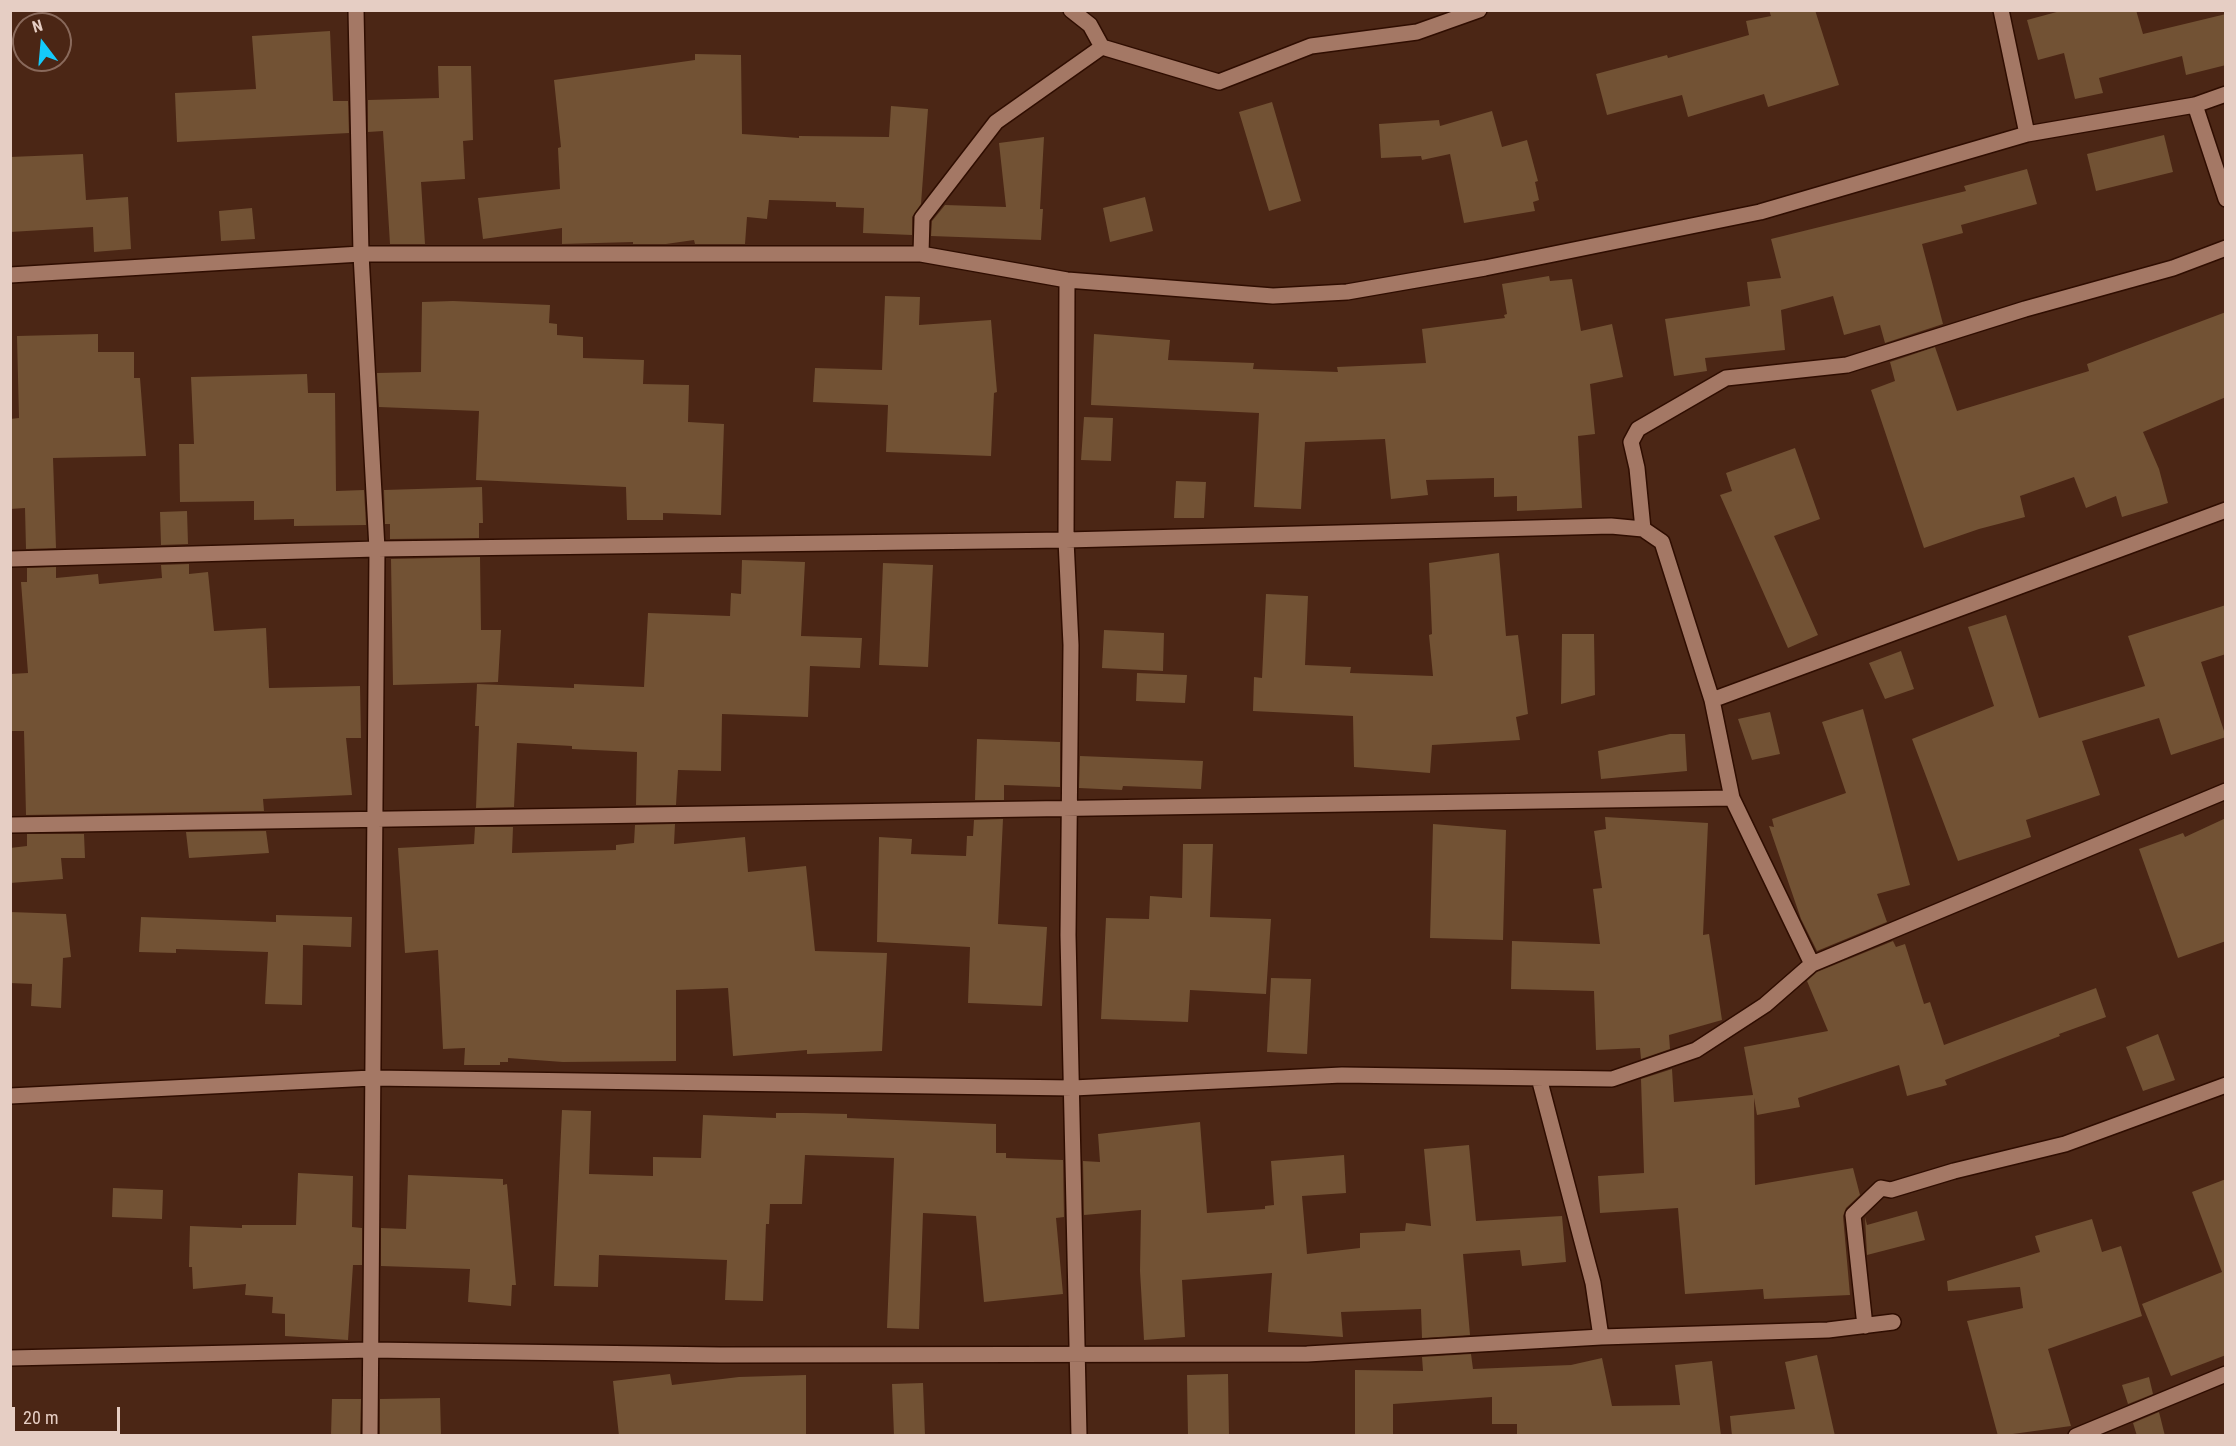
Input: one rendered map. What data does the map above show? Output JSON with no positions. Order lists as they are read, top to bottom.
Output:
{
  "scale_bar": "20 m",
  "north": "top"
}
